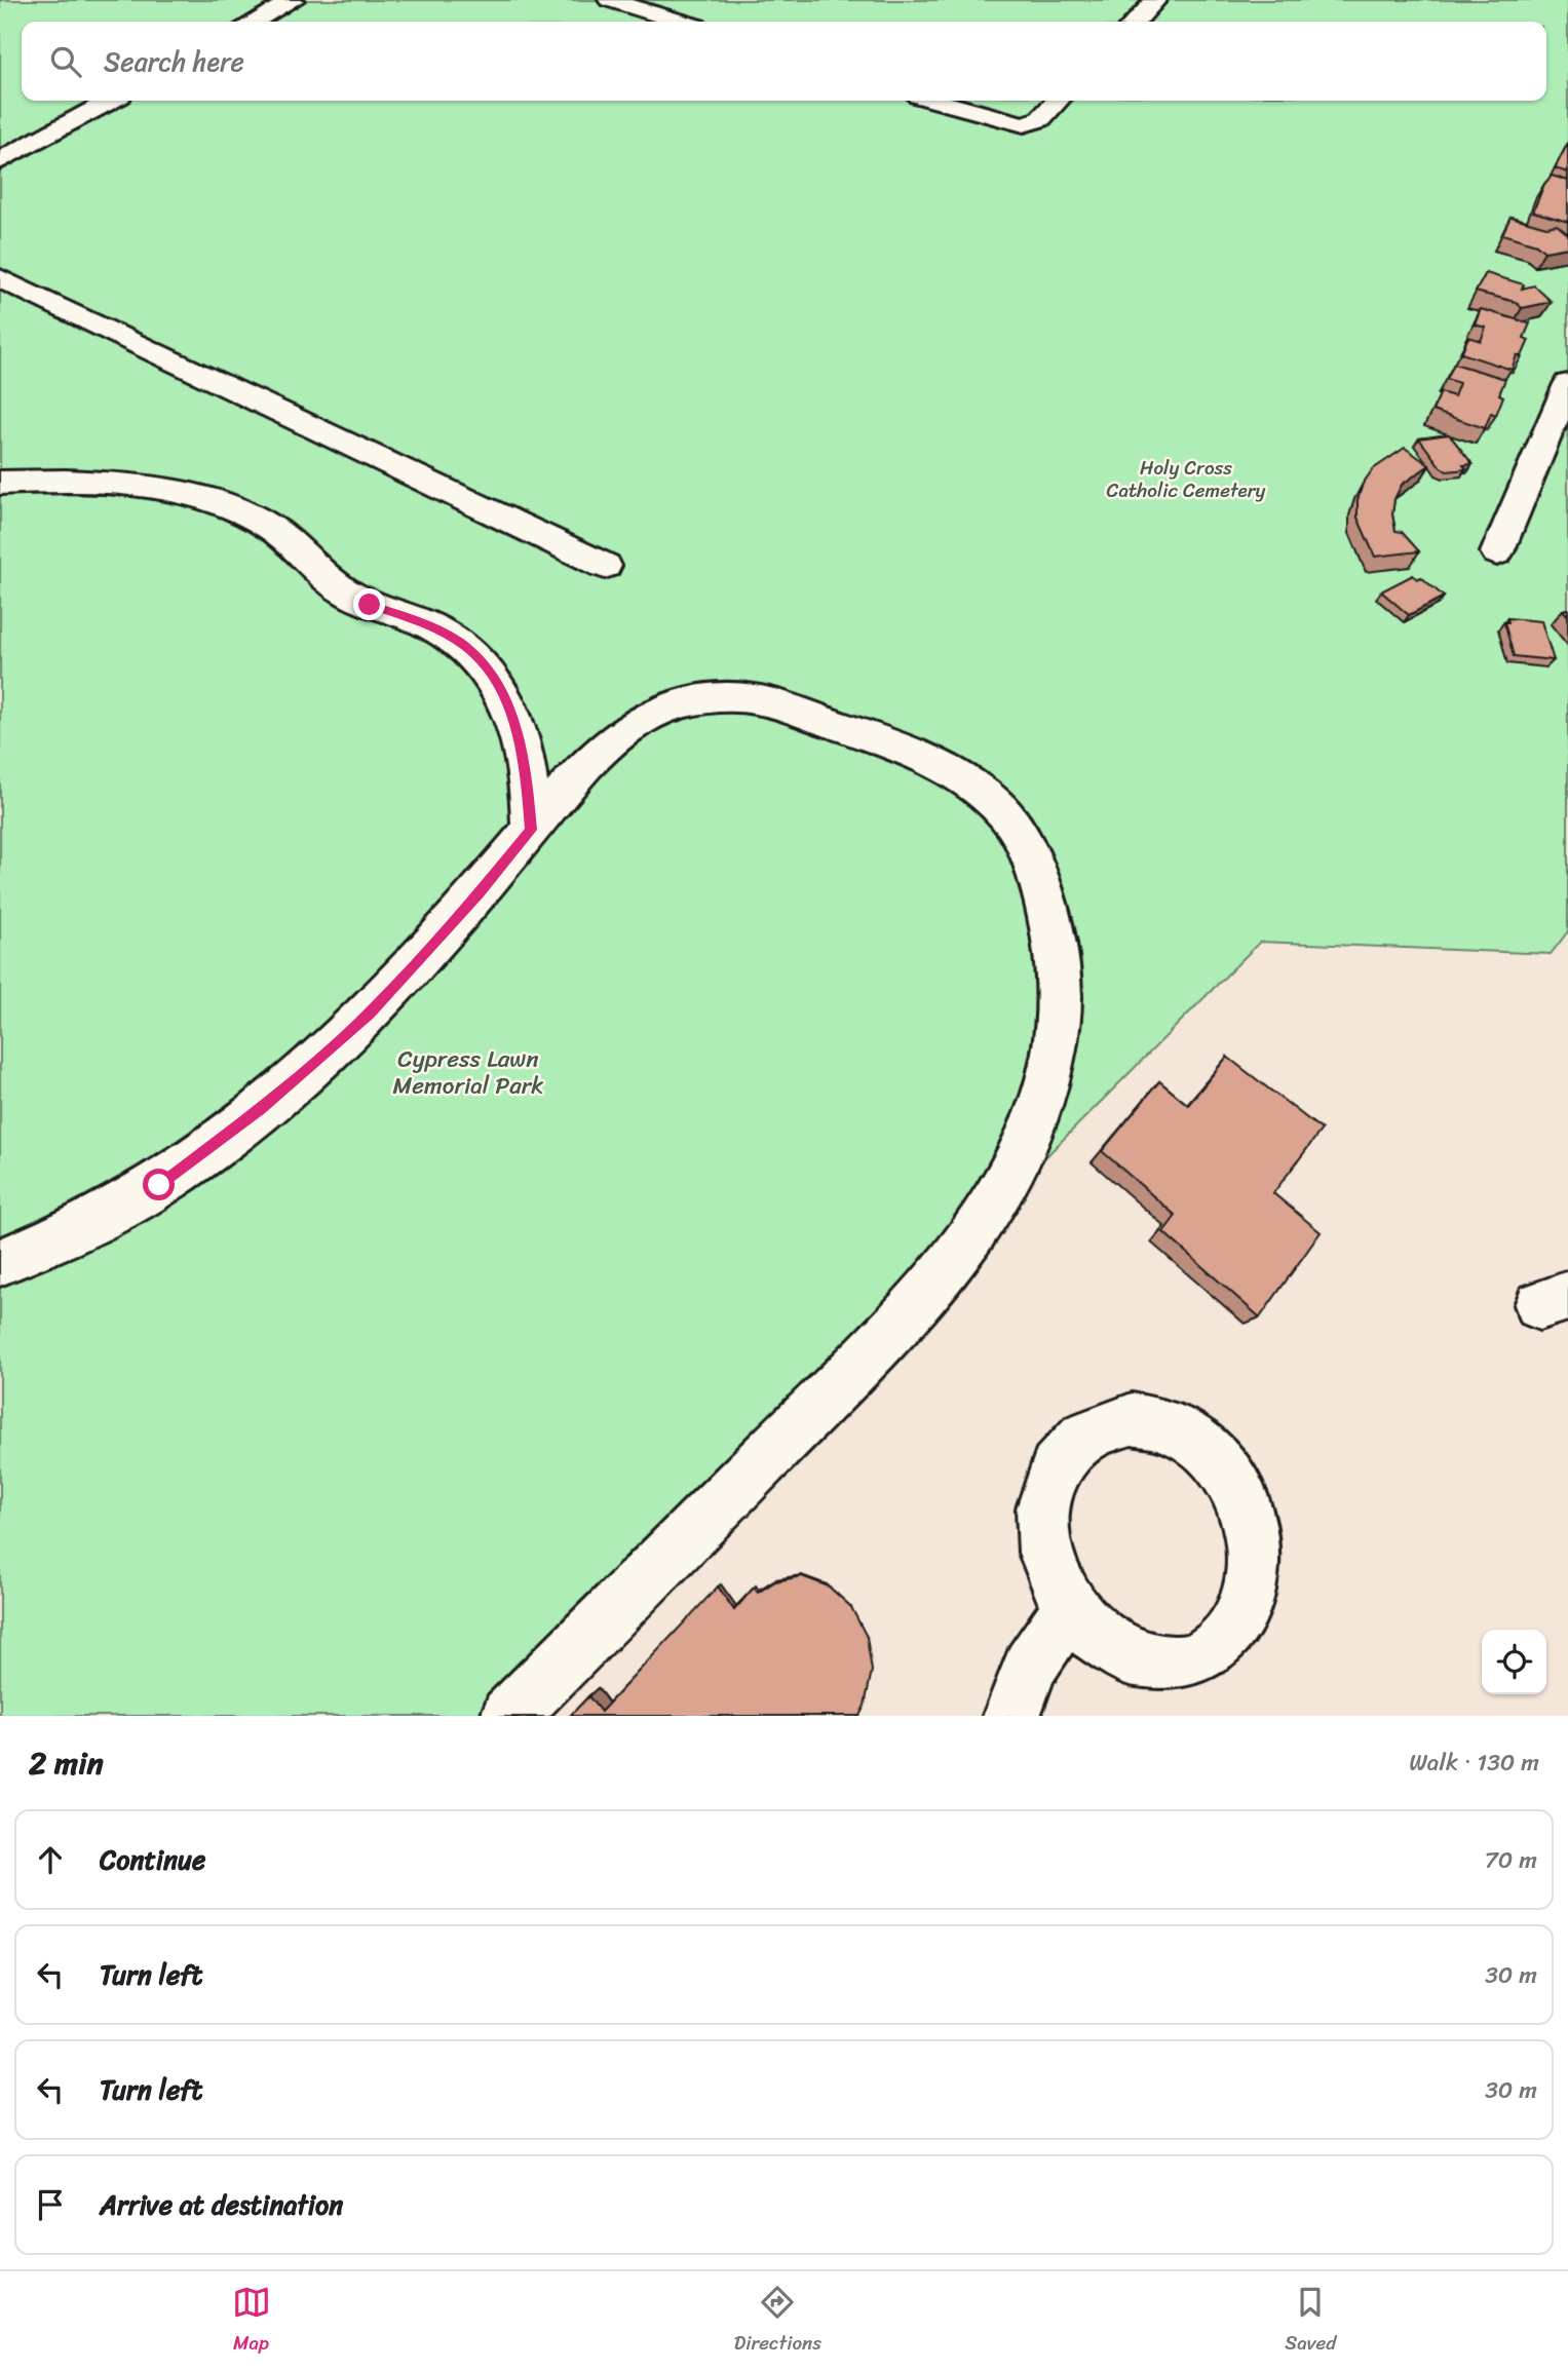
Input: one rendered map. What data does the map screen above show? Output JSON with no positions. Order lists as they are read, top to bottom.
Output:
{
  "parks": ["Holy Cross Catholic Cemetery", "Cypress Lawn Memorial Park"],
  "page": {
    "search": "Search here",
    "heading": ["2 min", "Walk · 130 m"],
    "list": [
      ["Continue", "70 m"],
      ["Turn left", "30 m"],
      ["Turn left", "30 m"],
      "Arrive at destination"
    ],
    "nav": ["Map", "Directions", "Saved"]
  }
}
